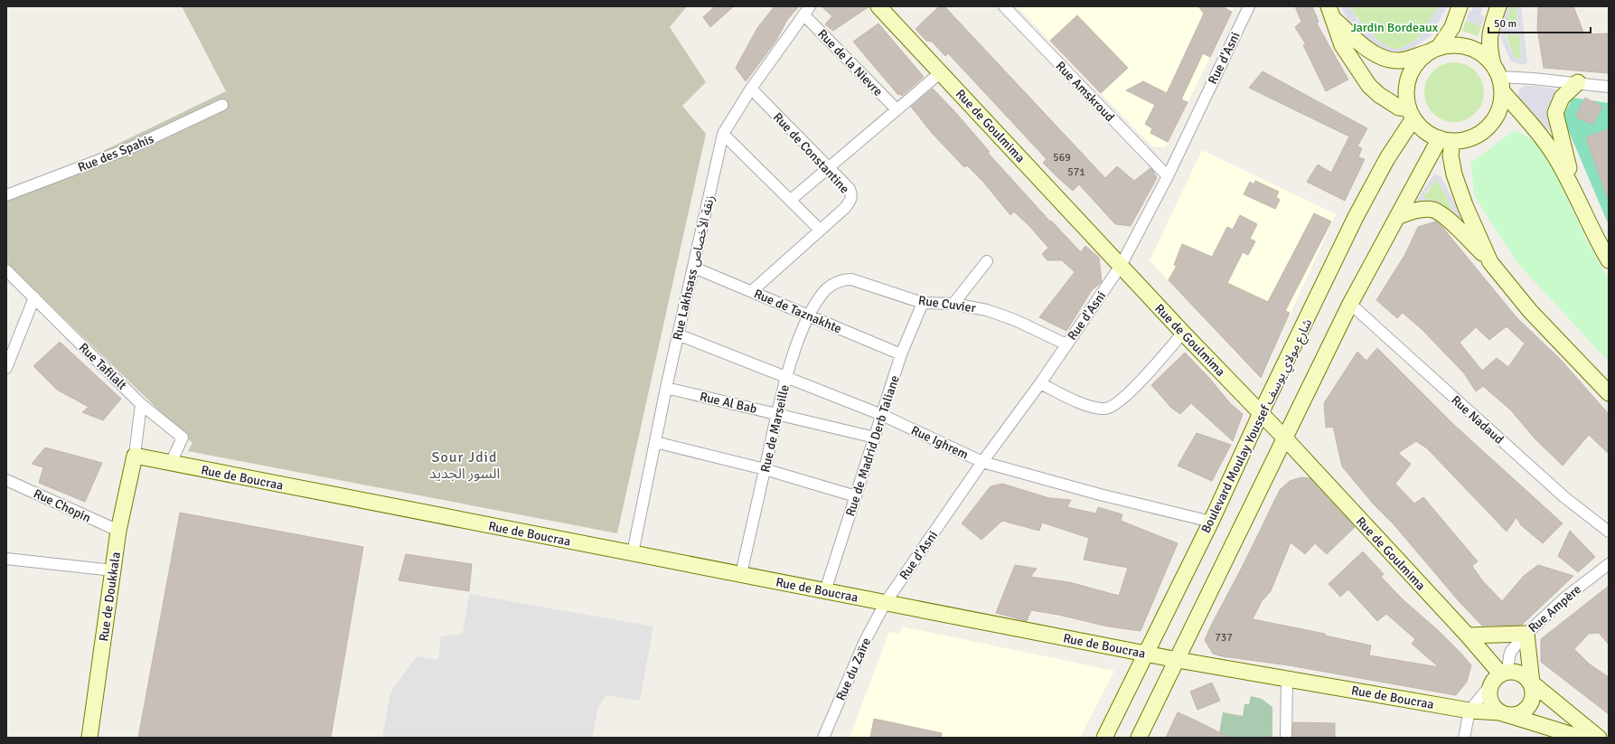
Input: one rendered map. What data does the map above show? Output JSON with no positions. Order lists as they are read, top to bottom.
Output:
{
  "streets": {
    "street": [
      "Rue d'Asni",
      "Rue de la Nievre",
      "Rue Amskroud",
      "Rue de Goulmima",
      "Rue des Spahis",
      "Rue de Constantine",
      "Rue Lakhsass زنقة الأخصاص",
      "Rue Cuvier",
      "Rue de Taznakhte",
      "Rue Tafilalt",
      "Rue Al Bab",
      "Rue Nadaud",
      "Boulevard Moulay Youssef شارع مولاي يوسف",
      "Rue de Marseille",
      "Rue Ighrem",
      "Rue de Madrid Derb Taliane",
      "Rue de Boucraa",
      "Rue Chopin",
      "Rue de Doukkala",
      "Rue Ampère",
      "Rue du Zaïre"
    ]
  },
  "crossings": [
    ["Rue d'Asni", "Rue Amskroud"],
    ["Rue d'Asni", "Rue de Goulmima"],
    ["Rue d'Asni", "Rue Cuvier"],
    ["Rue d'Asni", "Rue Ighrem"],
    ["Rue d'Asni", "Rue de Boucraa"],
    ["Rue d'Asni", "Rue du Zaïre"],
    ["Rue de la Nievre", "Rue Lakhsass زنقة الأخصاص"],
    ["Rue de Goulmima", "Boulevard Moulay Youssef شارع مولاي يوسف"],
    ["Rue de Goulmima", "Rue de Boucraa"],
    ["Rue de Goulmima", "Rue Ampère"],
    ["Rue de Constantine", "Rue Lakhsass زنقة الأخصاص"],
    ["Rue de Constantine", "Rue de Taznakhte"],
    ["Rue Lakhsass زنقة الأخصاص", "Rue de Taznakhte"],
    ["Rue Lakhsass زنقة الأخصاص", "Rue Al Bab"],
    ["Rue Lakhsass زنقة الأخصاص", "Rue Ighrem"],
    ["Rue Lakhsass زنقة الأخصاص", "Rue de Boucraa"],
    ["Rue Cuvier", "Rue de Marseille"],
    ["Rue Cuvier", "Rue de Madrid Derb Taliane"],
    ["Rue de Taznakhte", "Rue de Marseille"],
    ["Rue de Taznakhte", "Rue de Madrid Derb Taliane"],
    ["Rue Tafilalt", "Rue de Boucraa"],
    ["Rue Al Bab", "Rue de Marseille"],
    ["Rue Al Bab", "Rue de Madrid Derb Taliane"],
    ["Boulevard Moulay Youssef شارع مولاي يوسف", "Rue Ighrem"],
    ["Boulevard Moulay Youssef شارع مولاي يوسف", "Rue de Boucraa"],
    ["Rue de Marseille", "Rue Ighrem"],
    ["Rue de Marseille", "Rue de Boucraa"],
    ["Rue Ighrem", "Rue de Madrid Derb Taliane"],
    ["Rue de Madrid Derb Taliane", "Rue de Boucraa"],
    ["Rue de Boucraa", "Rue de Doukkala"],
    ["Rue de Boucraa", "Rue Ampère"],
    ["Rue de Boucraa", "Rue du Zaïre"],
    ["Rue Chopin", "Rue de Doukkala"]
  ],
  "districts": ["Sour Jdid السور الجديد"],
  "parks": ["Jardin Bordeaux"],
  "house_numbers": ["569", "571", "737"],
  "scale_bar": "50 m"
}
